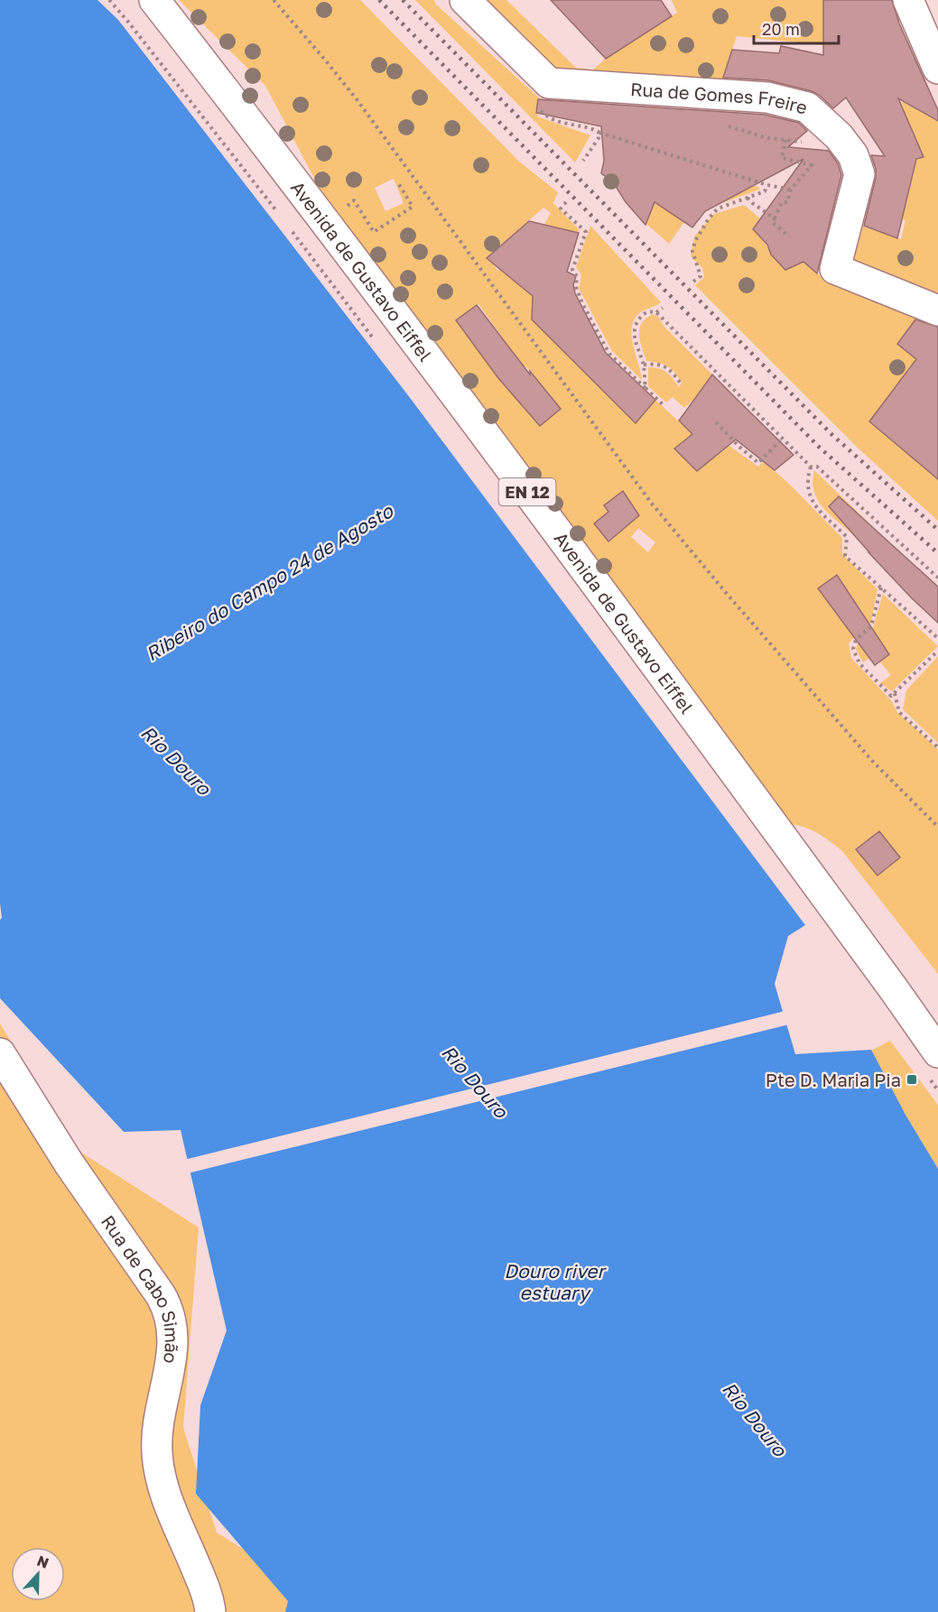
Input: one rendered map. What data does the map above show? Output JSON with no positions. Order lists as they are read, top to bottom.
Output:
{
  "streets": {
    "street": [
      "Rua de Gomes Freire",
      "Avenida de Gustavo Eiffel",
      "EN 12",
      "Rua de Cabo Simão"
    ]
  },
  "water": ["Ribeiro do Campo 24 de Agosto", "Rio Douro", "Douro river estuary"],
  "places": {
    "transit": ["Pte D. Maria Pia"]
  },
  "scale_bar": "20 m",
  "north": "top"
}
